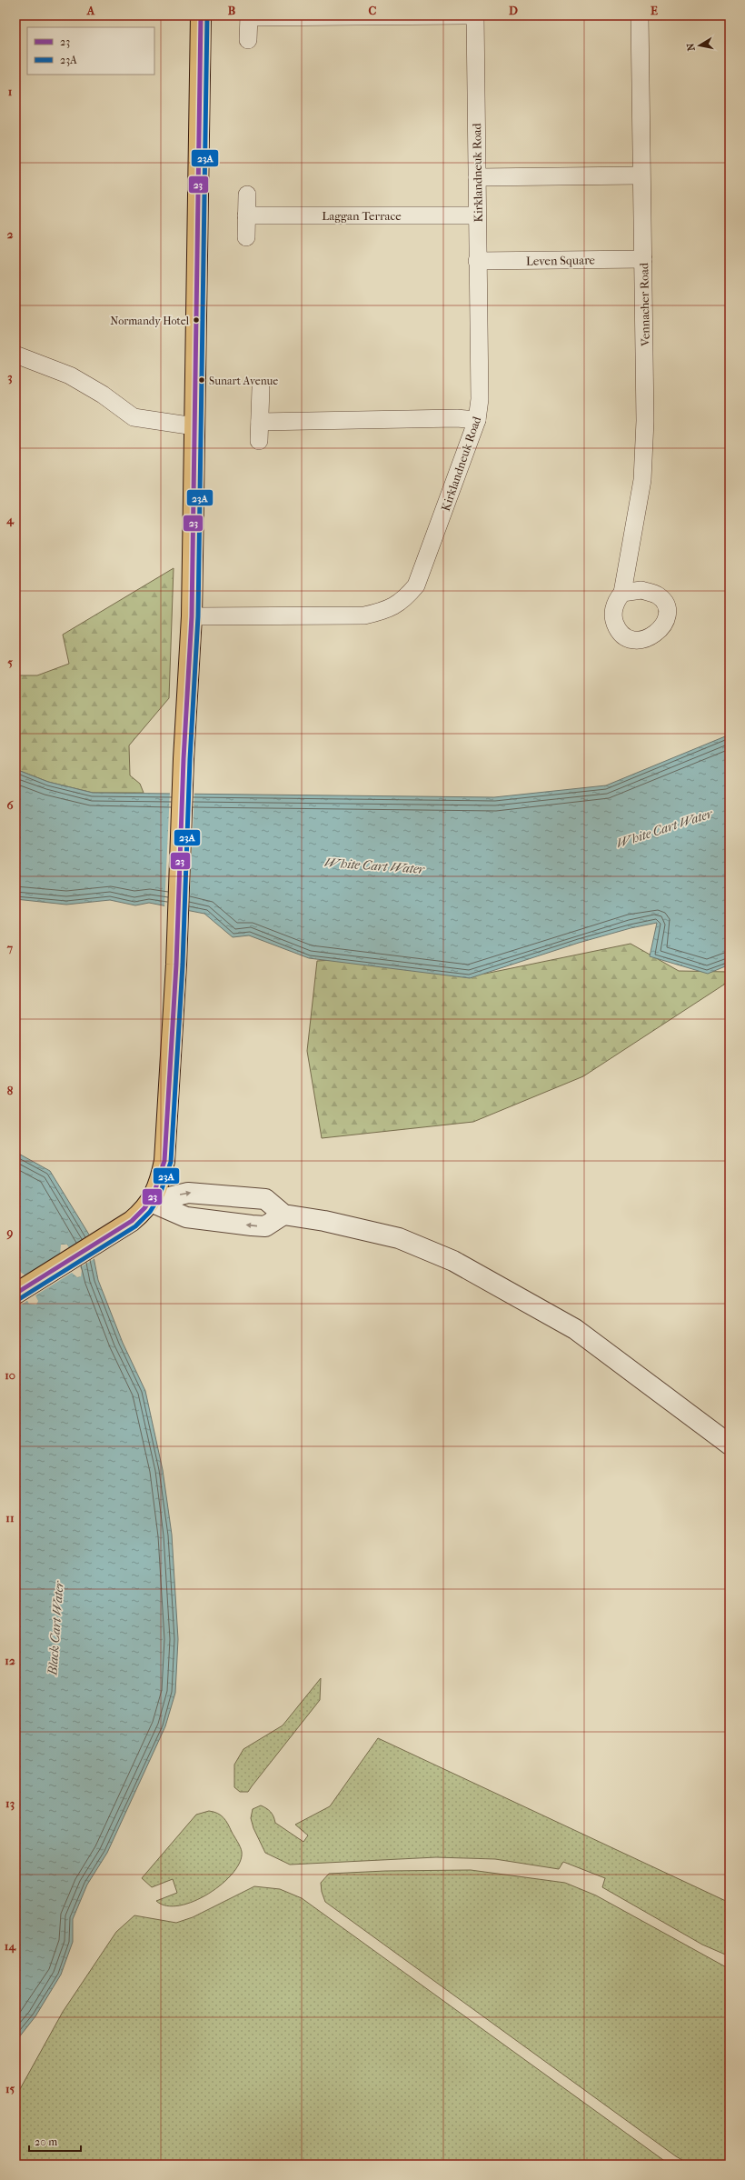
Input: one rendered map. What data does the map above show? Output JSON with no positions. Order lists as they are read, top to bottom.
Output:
{
  "streets": {
    "street": [
      "Kirklandneuk Road",
      "Laggan Terrace",
      "Leven Square",
      "Vennacher Road"
    ]
  },
  "crossings": [
    ["Kirklandneuk Road", "Laggan Terrace"],
    ["Kirklandneuk Road", "Leven Square"],
    ["Leven Square", "Vennacher Road"]
  ],
  "water": ["White Cart Water", "Black Cart Water"],
  "places": ["Normandy Hotel", "Sunart Avenue"],
  "lines": ["transit line 23", "transit line 23A"],
  "legend": ["23", "23A"],
  "scale_bar": "20 m",
  "north": "left",
  "grid": {
    "columns": [
      "A",
      "B",
      "C",
      "D",
      "E"
    ],
    "rows": [
      "1",
      "2",
      "3",
      "4",
      "5",
      "6",
      "7",
      "8",
      "9",
      "10",
      "11",
      "12",
      "13",
      "14",
      "15"
    ]
  }
}
